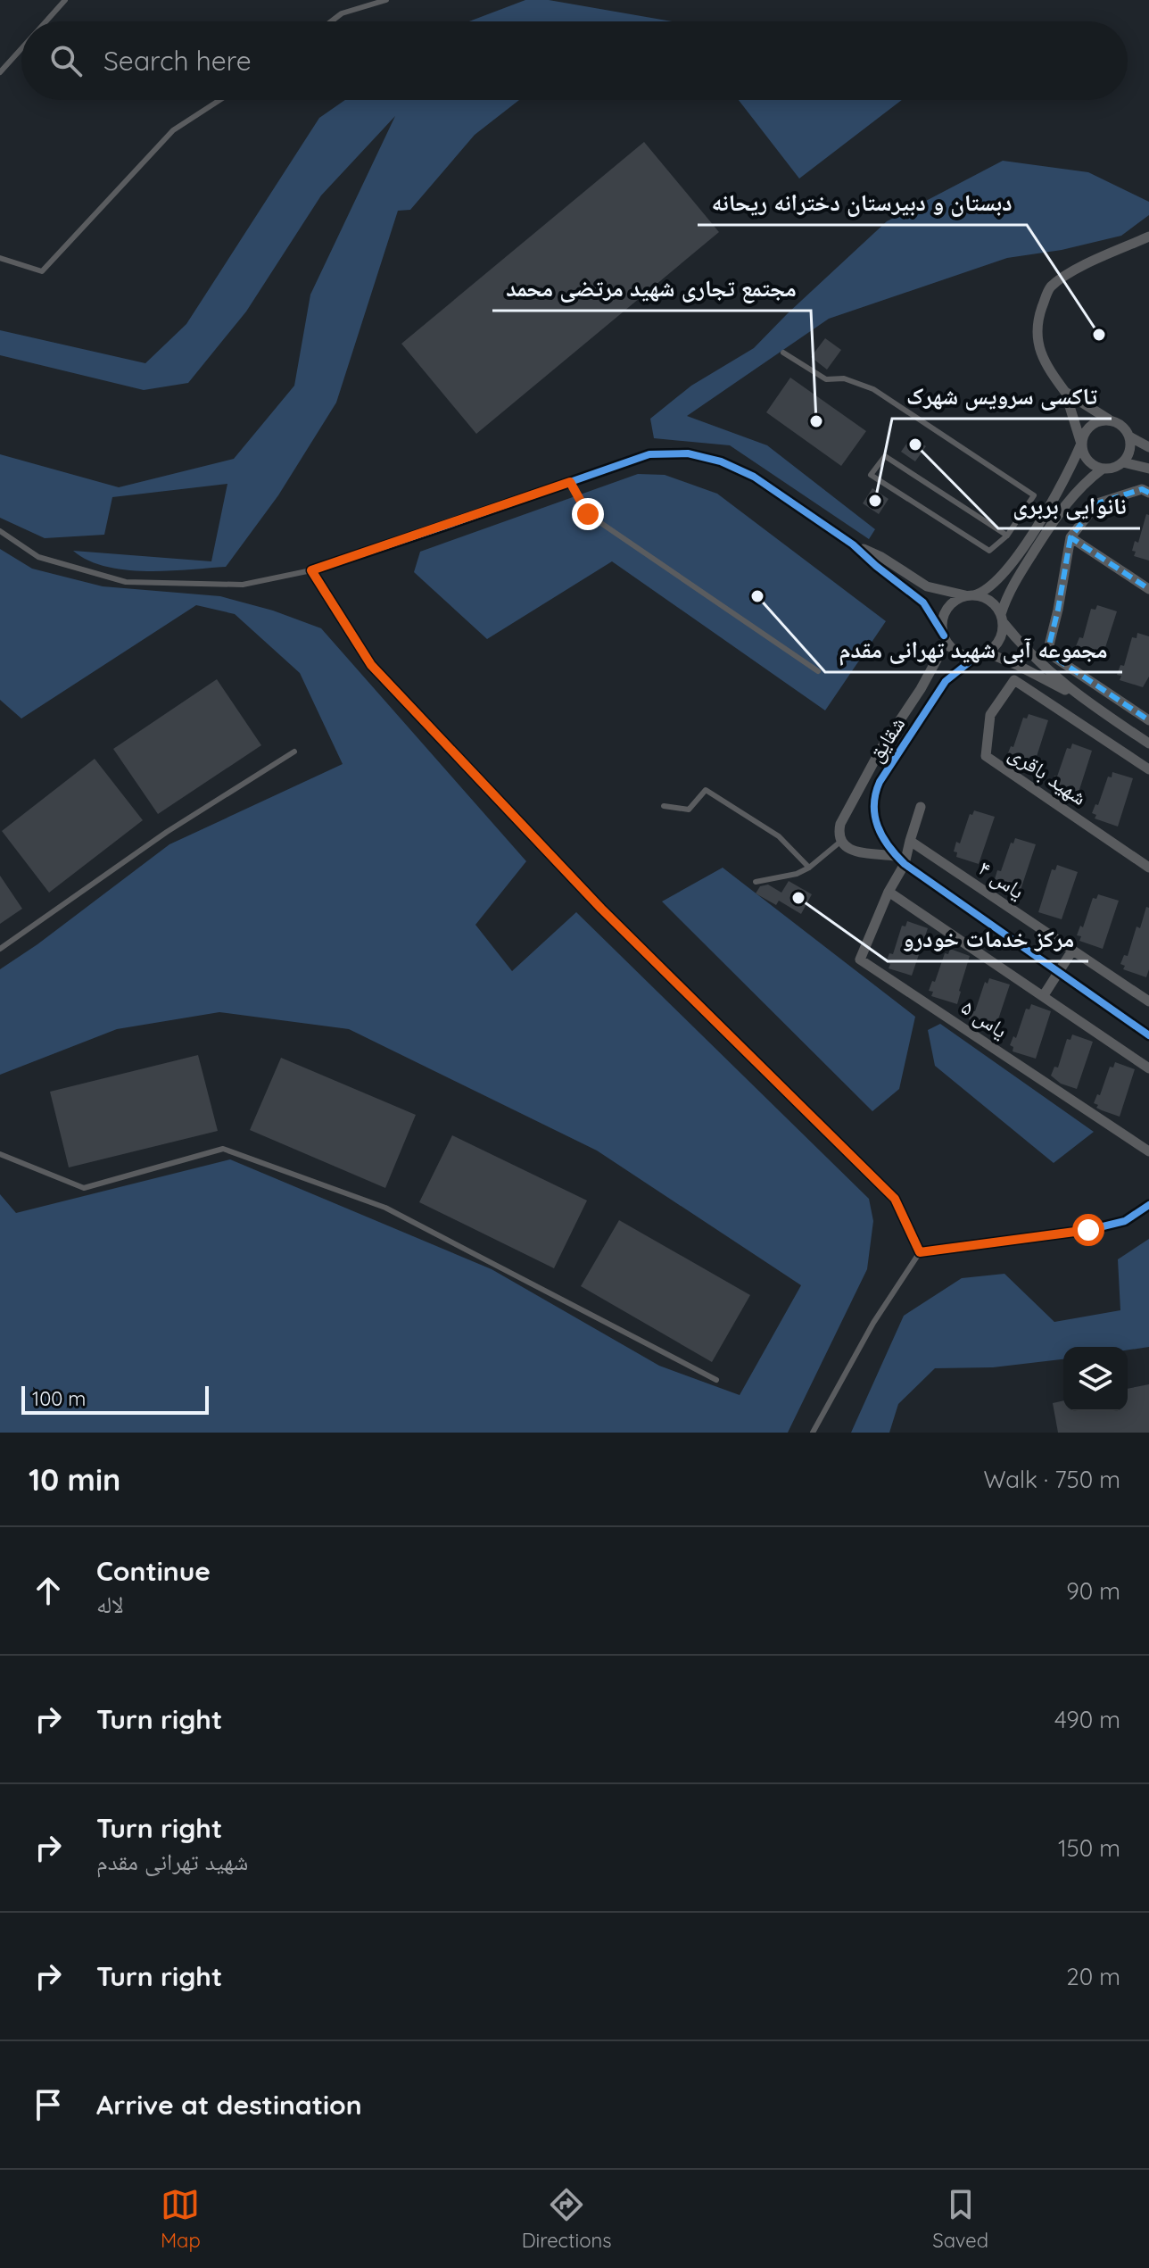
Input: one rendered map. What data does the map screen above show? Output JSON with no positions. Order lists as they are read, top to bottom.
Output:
{
  "streets": {
    "street": [
      "شقایق",
      "شهید باقری",
      "یاس ۴",
      "یاس ۵"
    ]
  },
  "crossings": [
    ["شقایق", "یاس ۵"]
  ],
  "places": [
    "دبستان و دبیرستان دخترانه ریحانه",
    "مجتمع تجاری شهید مرتضی محمد",
    "نانوایی بربری",
    "تاکسی سرویس شهرک",
    "مجموعه آبی شهید تهرانی مقدم",
    "مرکز خدمات خودرو"
  ],
  "scale_bar": "100 m",
  "page": {
    "search": "Search here",
    "scale": "100 m",
    "heading": ["10 min", "Walk · 750 m"],
    "list": [
      ["Continue", "لاله", "90 m"],
      ["Turn right", "490 m"],
      ["Turn right", "شهید تهرانی مقدم", "150 m"],
      ["Turn right", "20 m"],
      "Arrive at destination"
    ],
    "nav": ["Map", "Directions", "Saved"]
  }
}
